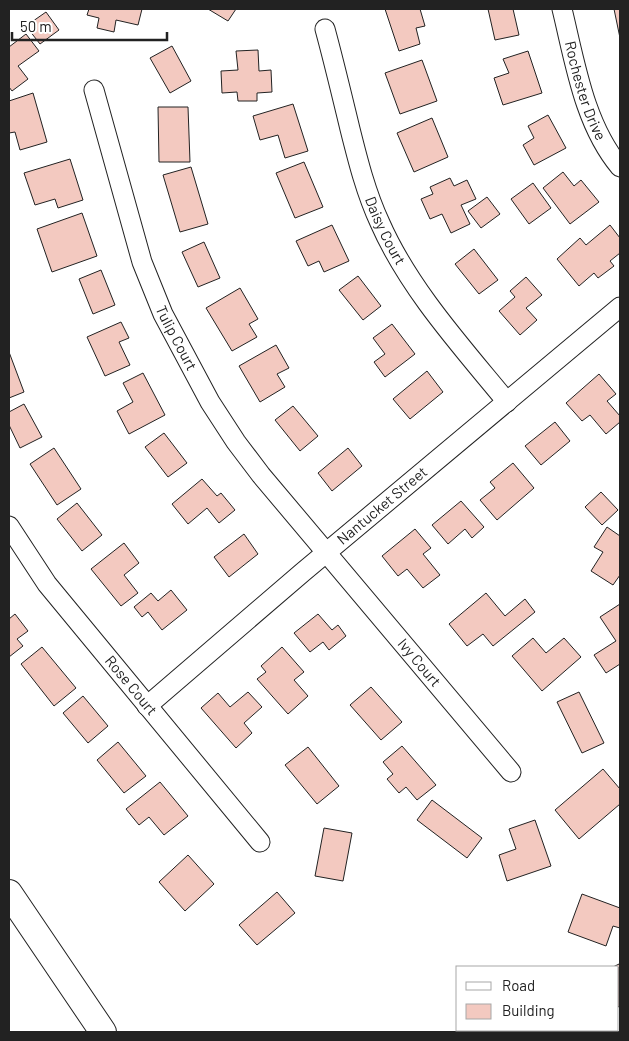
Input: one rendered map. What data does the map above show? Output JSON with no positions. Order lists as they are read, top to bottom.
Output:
{
  "streets": {
    "street": [
      "Rochester Drive",
      "Daisy Court",
      "Tulip Court",
      "Nantucket Street",
      "Ivy Court",
      "Rose Court"
    ]
  },
  "crossings": [
    ["Daisy Court", "Nantucket Street"],
    ["Tulip Court", "Nantucket Street"],
    ["Tulip Court", "Ivy Court"],
    ["Nantucket Street", "Ivy Court"],
    ["Nantucket Street", "Rose Court"]
  ],
  "legend": ["Road", "Building"],
  "scale_bar": "50 m"
}
